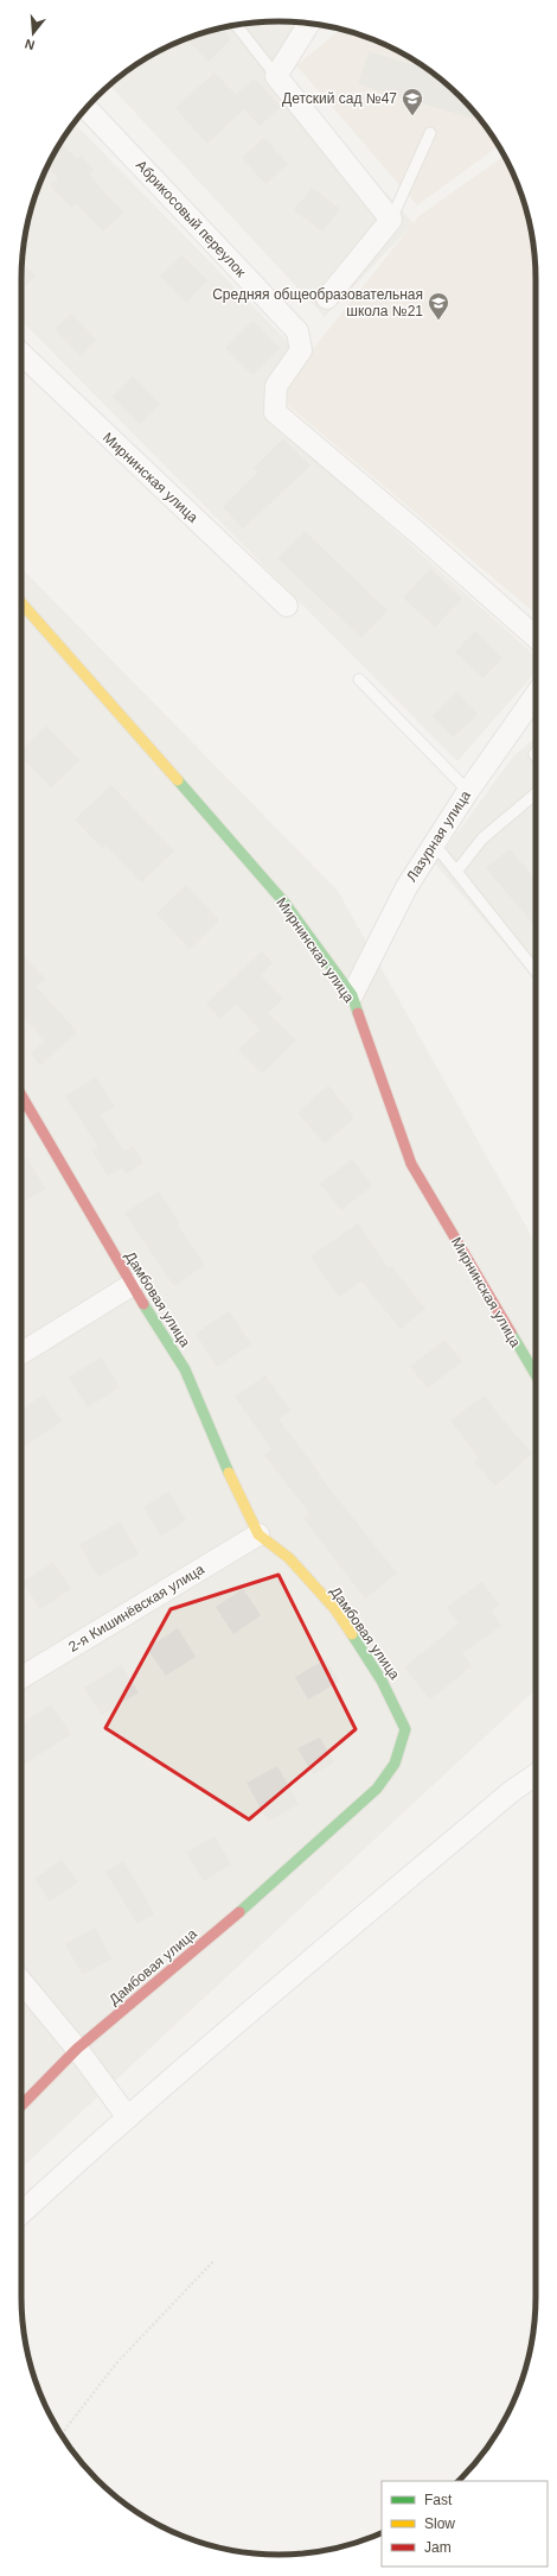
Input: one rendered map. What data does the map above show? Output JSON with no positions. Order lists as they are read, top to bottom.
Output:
{
  "streets": {
    "street": [
      "Абрикосовый переулок",
      "Мирнинская улица",
      "Лазурная улица",
      "Дамбовая улица",
      "2-я Кишинёвская улица"
    ]
  },
  "crossings": [
    ["Мирнинская улица", "Лазурная улица"],
    ["Дамбовая улица", "2-я Кишинёвская улица"]
  ],
  "places": {
    "school or university": ["Детский сад №47", "Средняя общеобразовательная школа №21"]
  },
  "legend": ["Fast", "Slow", "Jam"],
  "north": "bottom"
}
